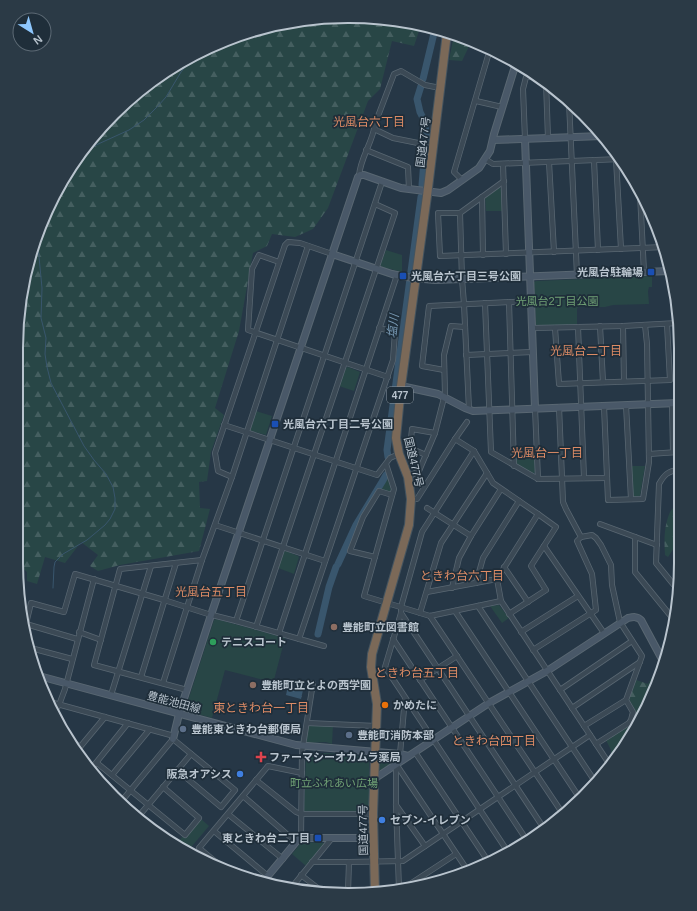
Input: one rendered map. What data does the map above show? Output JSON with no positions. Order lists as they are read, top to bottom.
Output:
{
  "streets": {
    "highway": ["国道477号", "477"],
    "street": ["豊能池田線"]
  },
  "crossings": [
    ["国道477号", "豊能池田線"]
  ],
  "districts": [
    "光風台六丁目",
    "光風台二丁目",
    "光風台一丁目",
    "ときわ台六丁目",
    "光風台五丁目",
    "ときわ台五丁目",
    "東ときわ台一丁目",
    "ときわ台四丁目"
  ],
  "water": ["塩川"],
  "parks": ["光風台2丁目公園", "町立ふれあい広場"],
  "places": {
    "transit": [
      "光風台駐輪場",
      "光風台六丁目三号公園",
      "光風台六丁目二号公園",
      "東ときわ台二丁目"
    ],
    "other": [
      "豊能町立図書館",
      "テニスコート",
      "豊能町立とよの西学園",
      "かめたに",
      "豊能東ときわ台郵便局",
      "豊能町消防本部",
      "阪急オアシス",
      "セブン-イレブン"
    ],
    "health": ["ファーマシーオカムラ薬局"]
  },
  "north": "bottom right"
}
